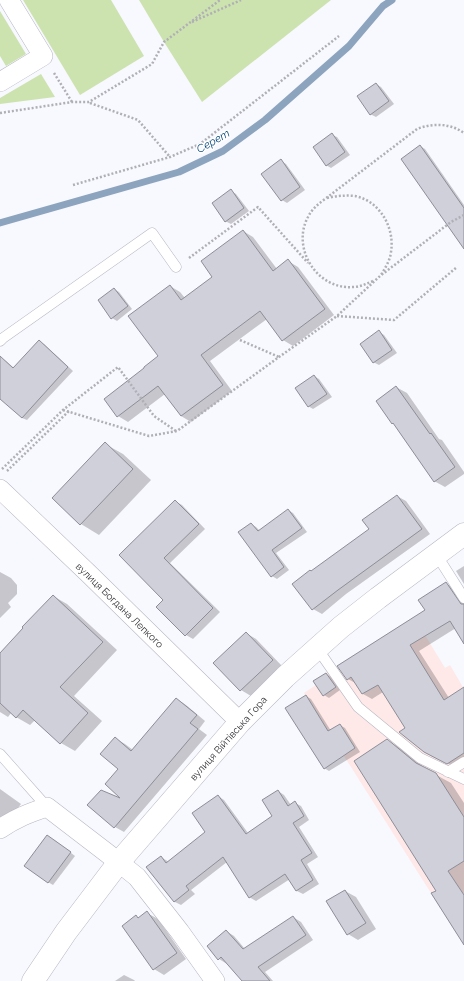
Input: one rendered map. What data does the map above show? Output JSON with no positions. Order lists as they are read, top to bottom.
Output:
{
  "streets": {
    "street": ["вулиця Богдана Лепкого", "вулиця Війтівська Гора"]
  },
  "crossings": [
    ["вулиця Богдана Лепкого", "вулиця Війтівська Гора"]
  ],
  "water": ["Серет"]
}
